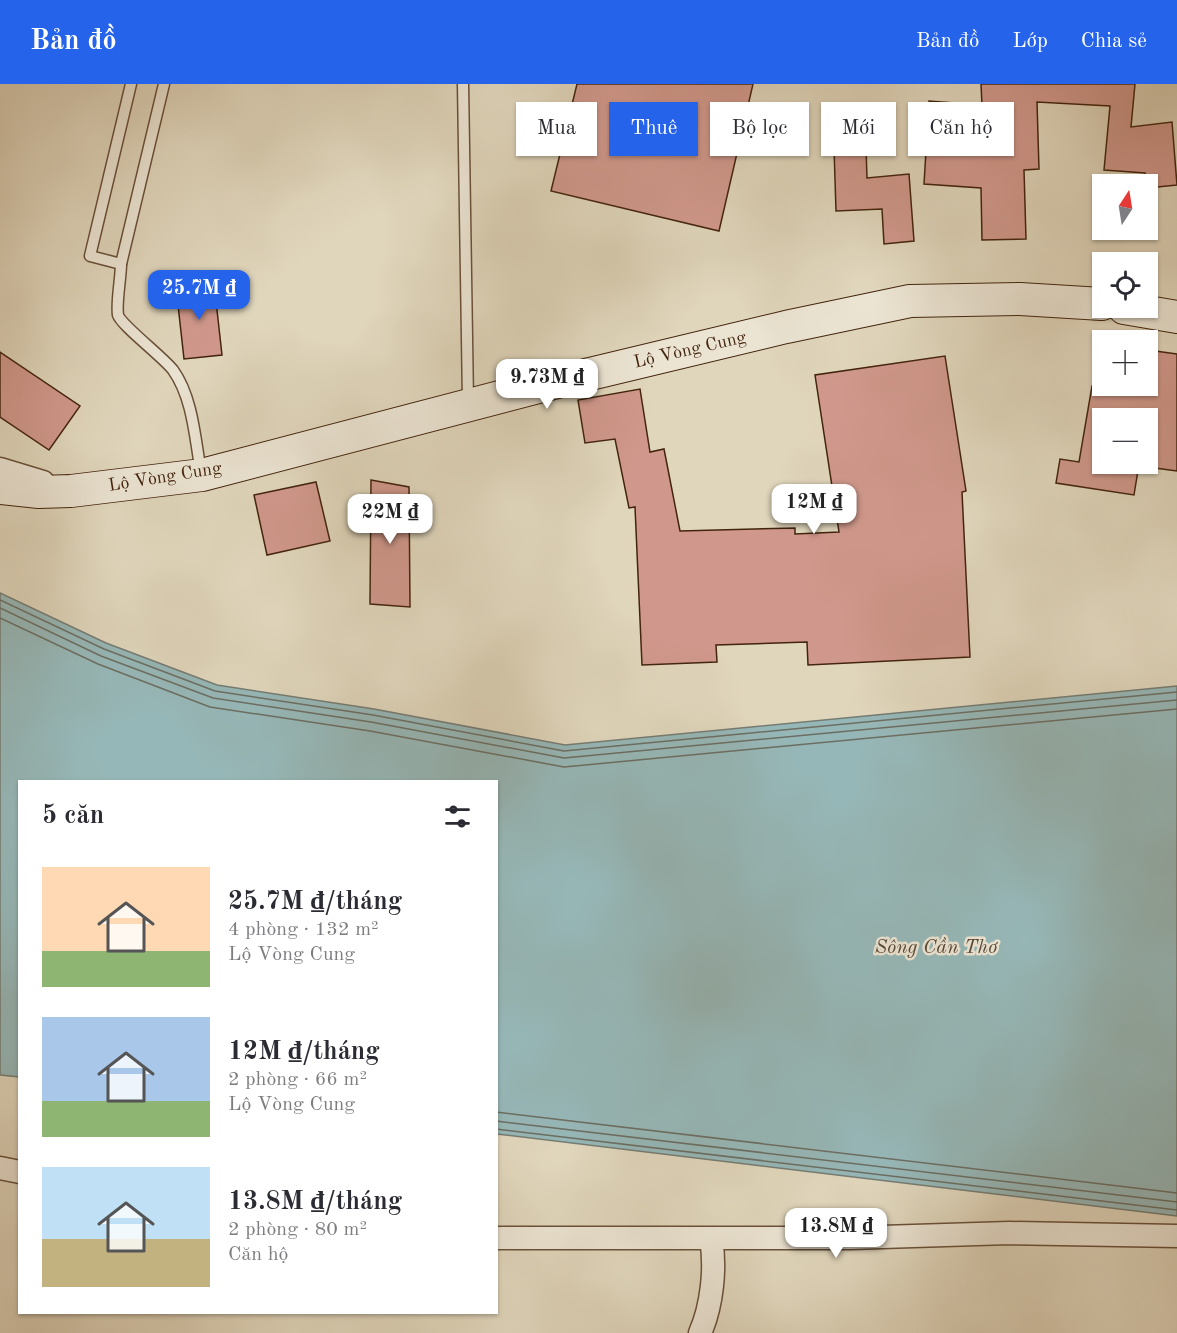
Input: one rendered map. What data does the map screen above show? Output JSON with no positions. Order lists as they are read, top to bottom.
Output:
{
  "streets": {
    "main road": ["Lộ Vòng Cung"]
  },
  "water": ["Sông Cần Thơ"],
  "north": "top",
  "page": {
    "header": "Bản đồ",
    "nav": ["Bản đồ", "Lớp", "Chia sẻ"],
    "chip": [
      "Mua",
      "Thuê",
      "Bộ lọc",
      "Mới",
      "Căn hộ"
    ],
    "map_buttons": ["+", "−"],
    "price": [
      "25.7M ₫",
      "9.73M ₫",
      "12M ₫",
      "22M ₫",
      "13.8M ₫"
    ],
    "heading": "5 căn",
    "list": [
      {
        "name": "25.7M ₫/tháng",
        "note": "4 phòng · 132 m² · Lộ Vòng Cung"
      },
      {
        "name": "12M ₫/tháng",
        "note": "2 phòng · 66 m² · Lộ Vòng Cung"
      },
      {
        "name": "13.8M ₫/tháng",
        "note": "2 phòng · 80 m² · Căn hộ"
      }
    ]
  }
}
